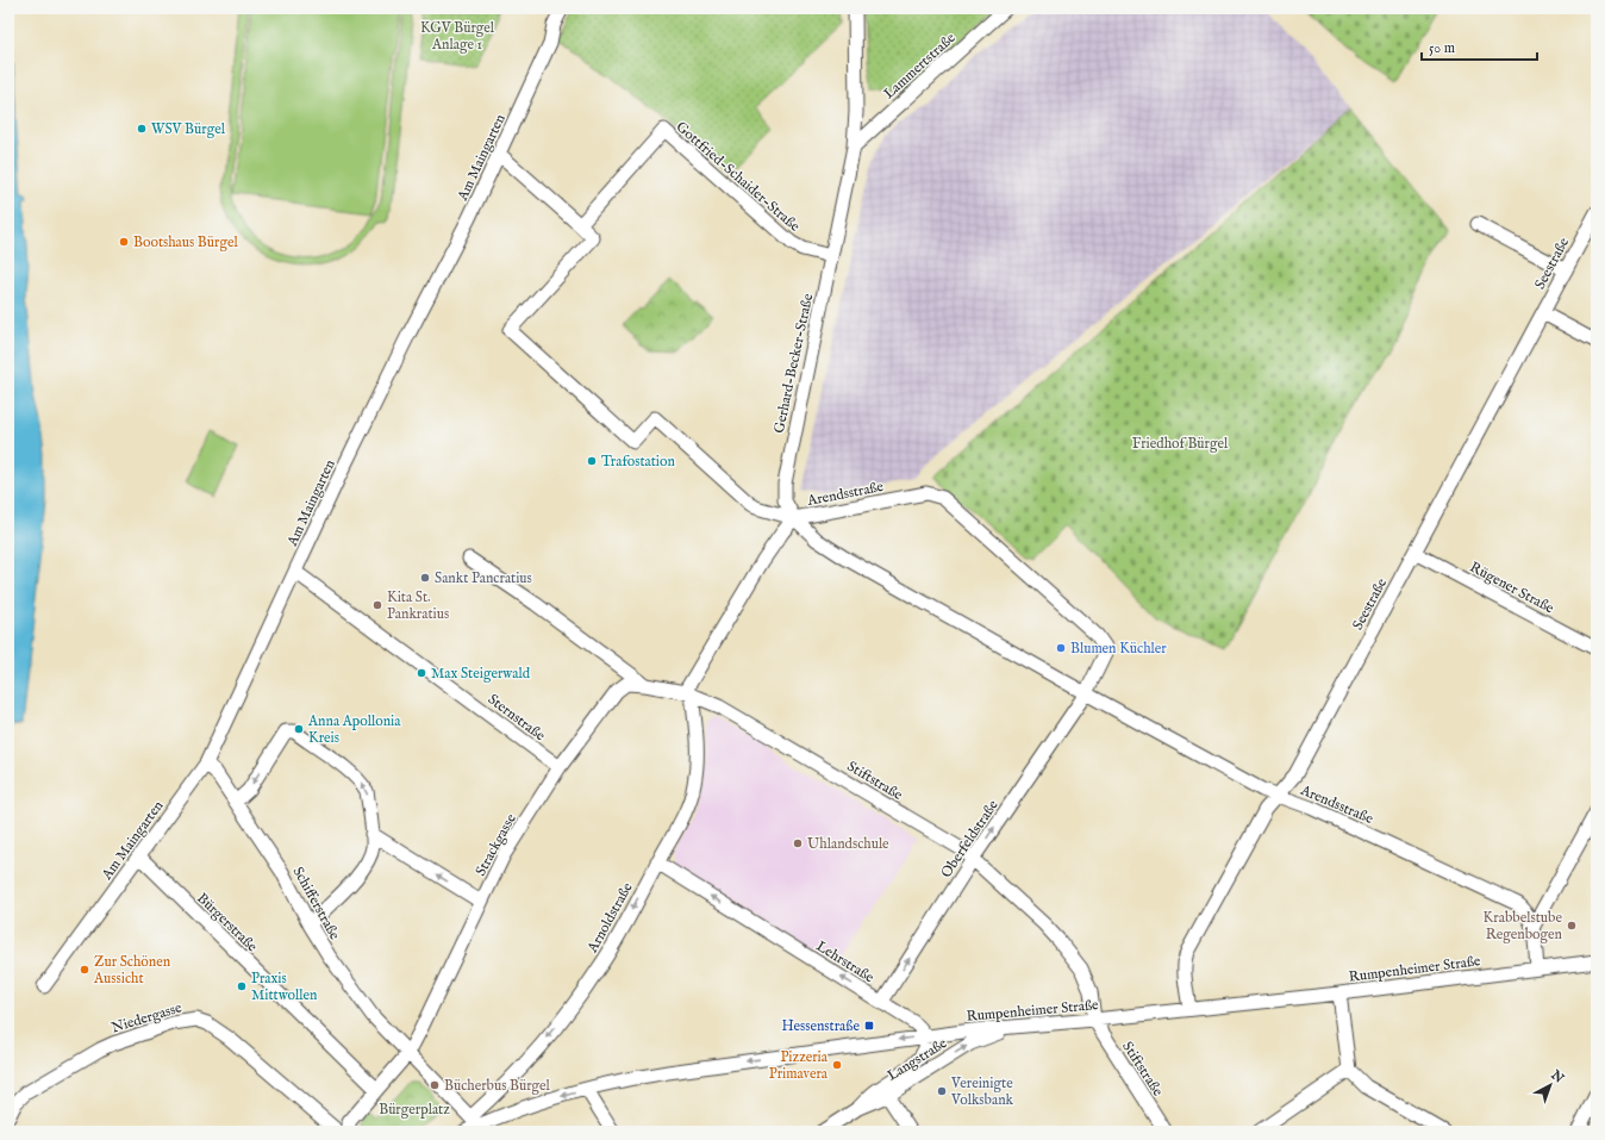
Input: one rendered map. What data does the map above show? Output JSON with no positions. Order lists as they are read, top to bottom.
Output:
{
  "streets": {
    "street": [
      "Lammertstraße",
      "Am Maingarten",
      "Gottfried-Schaider-Straße",
      "Seestraße",
      "Gerhard-Becker-Straße",
      "Arendsstraße",
      "Rügener Straße",
      "Sternstraße",
      "Stiftstraße",
      "Oberfeldstraße",
      "Strackgasse",
      "Schifferstraße",
      "Arnoldstraße",
      "Bürgerstraße",
      "Lehrstraße",
      "Rumpenheimer Straße",
      "Niedergasse",
      "Langstraße"
    ]
  },
  "crossings": [
    ["Lammertstraße", "Gerhard-Becker-Straße"],
    ["Am Maingarten", "Sternstraße"],
    ["Am Maingarten", "Schifferstraße"],
    ["Am Maingarten", "Bürgerstraße"],
    ["Gottfried-Schaider-Straße", "Gerhard-Becker-Straße"],
    ["Seestraße", "Arendsstraße"],
    ["Seestraße", "Rügener Straße"],
    ["Seestraße", "Rumpenheimer Straße"],
    ["Gerhard-Becker-Straße", "Arendsstraße"],
    ["Arendsstraße", "Oberfeldstraße"],
    ["Arendsstraße", "Rumpenheimer Straße"],
    ["Sternstraße", "Strackgasse"],
    ["Stiftstraße", "Oberfeldstraße"],
    ["Stiftstraße", "Strackgasse"],
    ["Stiftstraße", "Arnoldstraße"],
    ["Stiftstraße", "Rumpenheimer Straße"],
    ["Oberfeldstraße", "Lehrstraße"],
    ["Strackgasse", "Schifferstraße"],
    ["Arnoldstraße", "Lehrstraße"],
    ["Arnoldstraße", "Rumpenheimer Straße"],
    ["Lehrstraße", "Rumpenheimer Straße"],
    ["Rumpenheimer Straße", "Langstraße"]
  ],
  "one_way": [
    "Oberfeldstraße",
    "Arnoldstraße",
    "Lehrstraße",
    "Rumpenheimer Straße",
    "Langstraße"
  ],
  "parks": ["KGV Bürgel Anlage 1", "Friedhof Bürgel", "Bürgerplatz"],
  "places": {
    "other": [
      "WSV Bürgel",
      "Bootshaus Bürgel",
      "Trafostation",
      "Sankt Pancratius",
      "Kita St. Pankratius",
      "Blumen Küchler",
      "Max Steigerwald",
      "Anna Apollonia Kreis",
      "Uhlandschule",
      "Krabbelstube Regenbogen",
      "Zur Schönen Aussicht",
      "Praxis Mittwollen",
      "Pizzeria Primavera",
      "Bücherbus Bürgel",
      "Vereinigte Volksbank"
    ],
    "transit": ["Hessenstraße"]
  },
  "scale_bar": "50 m",
  "north": "top right"
}
